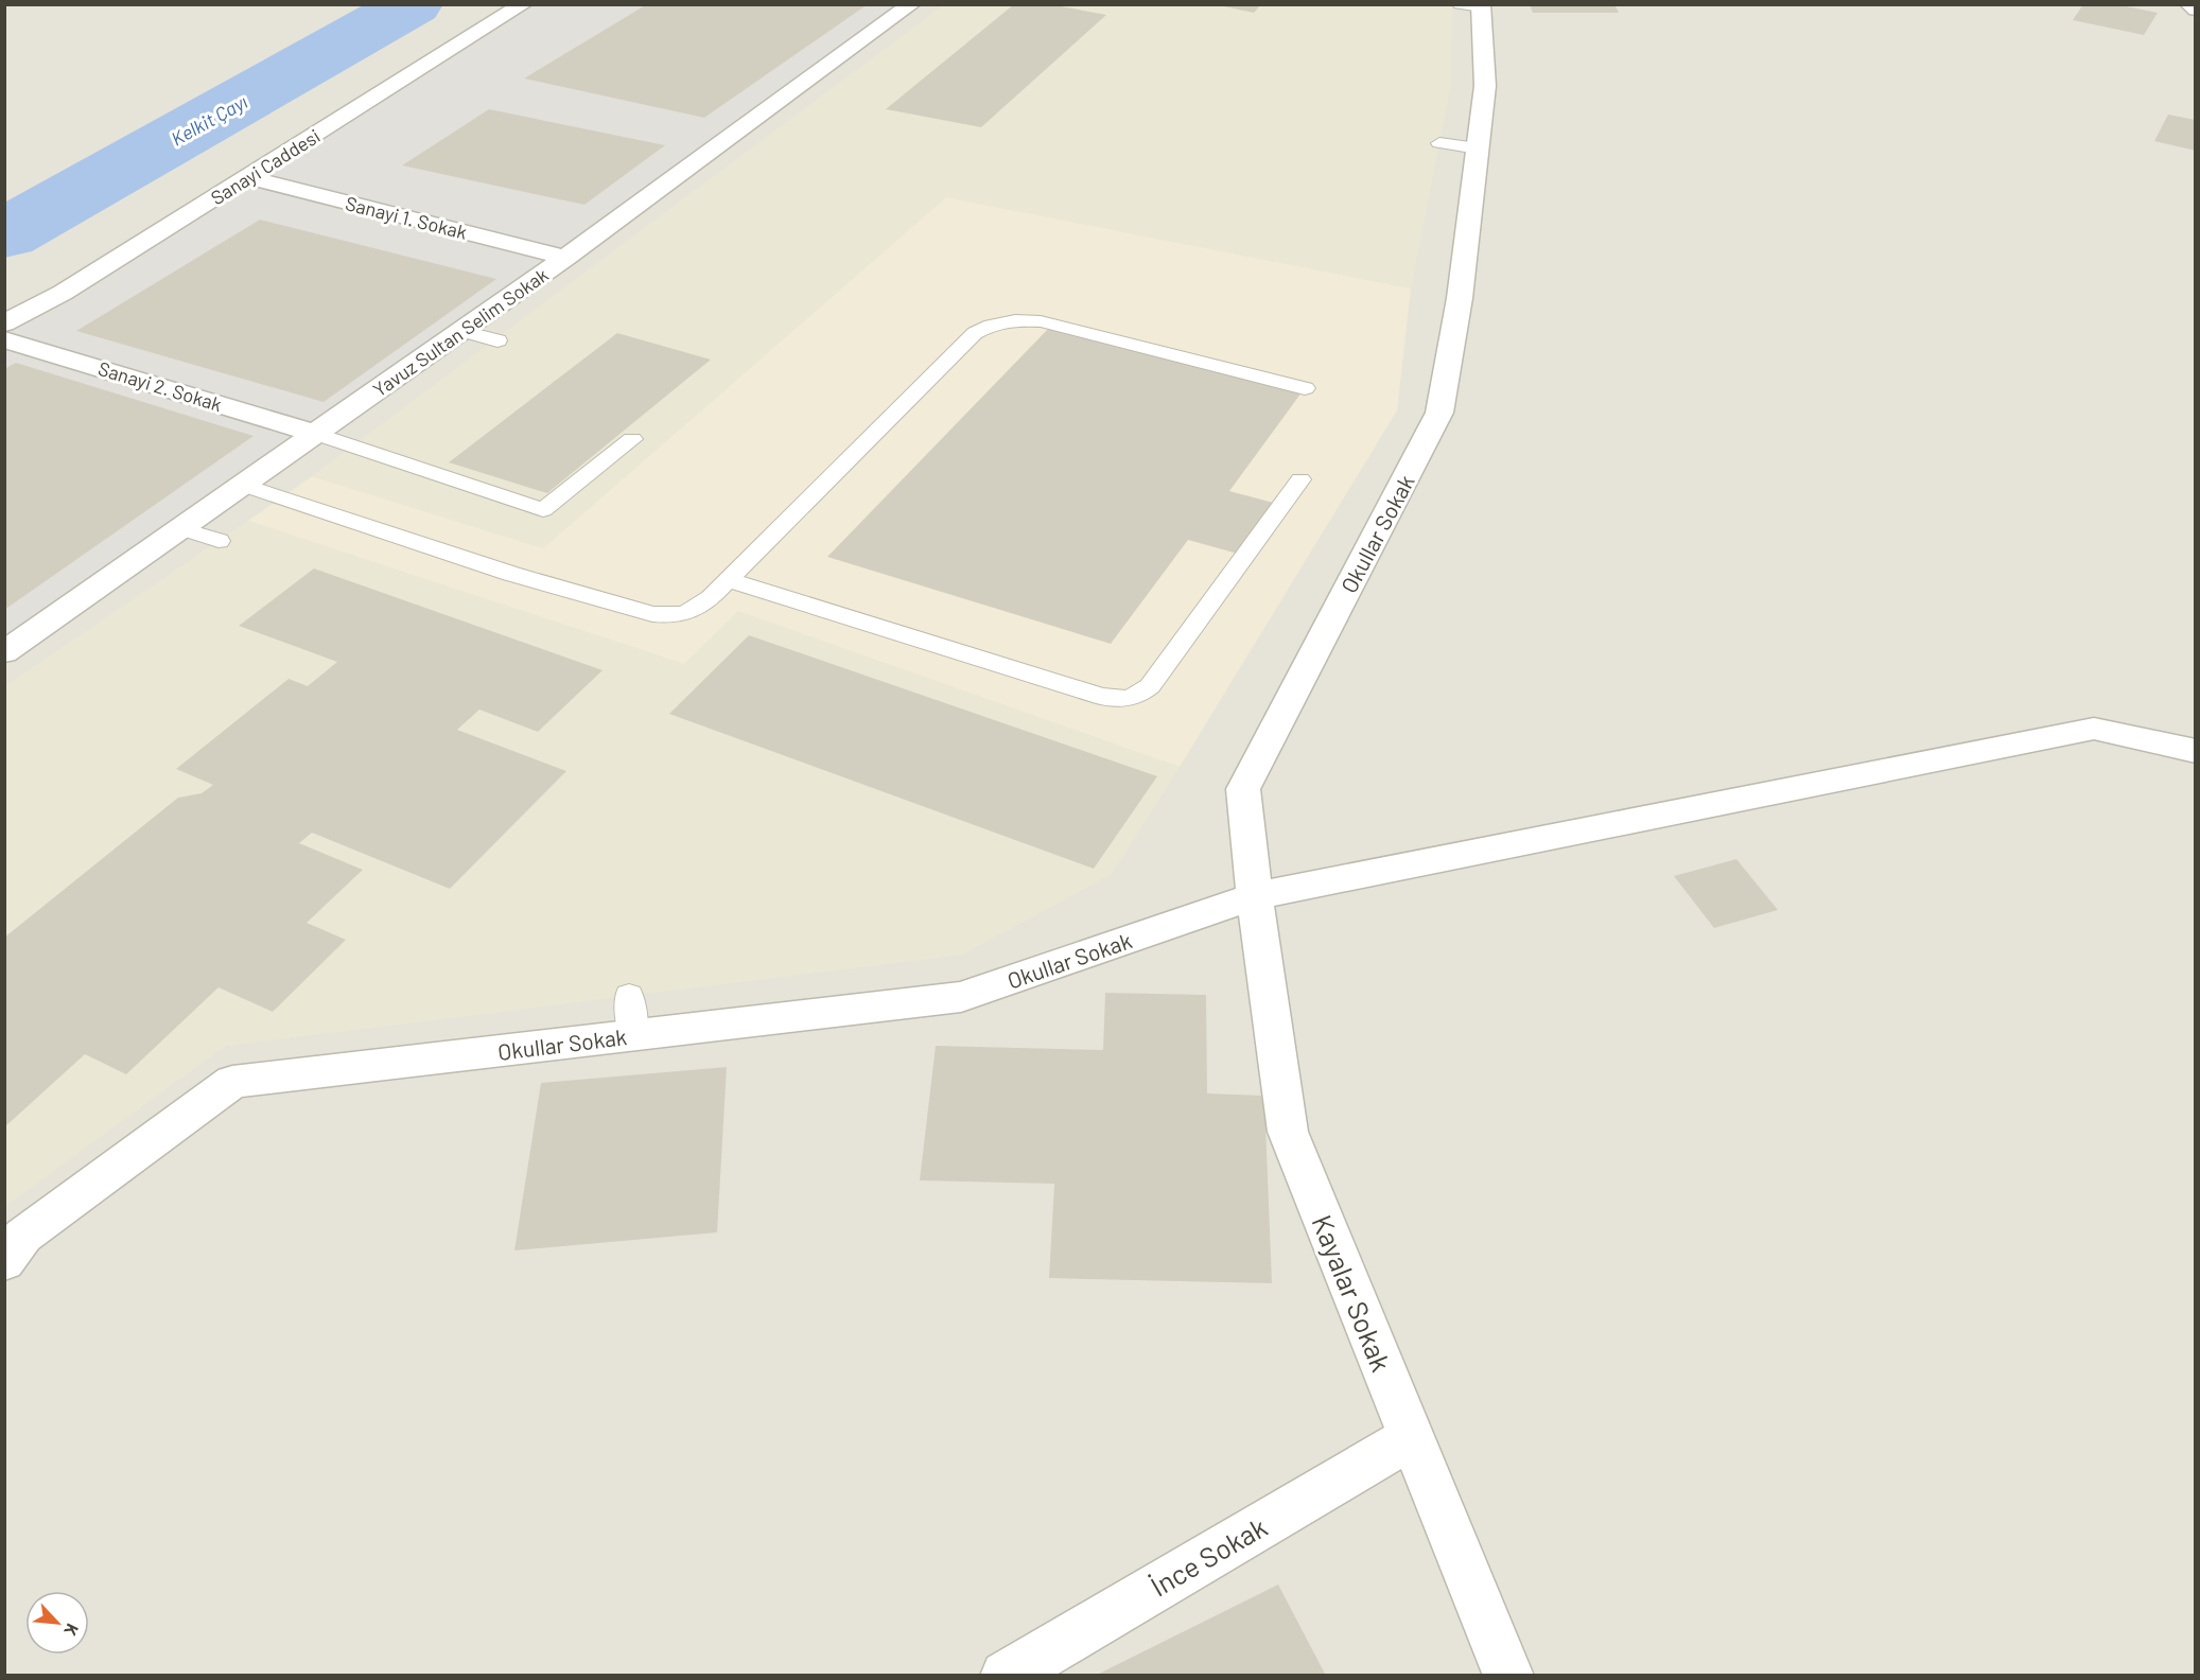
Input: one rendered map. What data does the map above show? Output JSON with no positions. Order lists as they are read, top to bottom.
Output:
{
  "streets": {
    "street": [
      "Sanayi Caddesi",
      "Sanayi 1. Sokak",
      "Yavuz Sultan Selim Sokak",
      "Sanayi 2. Sokak",
      "Okullar Sokak",
      "Kayalar Sokak",
      "İnce Sokak"
    ]
  },
  "crossings": [
    ["Sanayi Caddesi", "Sanayi 1. Sokak"],
    ["Sanayi 1. Sokak", "Yavuz Sultan Selim Sokak"],
    ["Yavuz Sultan Selim Sokak", "Sanayi 2. Sokak"],
    ["Okullar Sokak", "Kayalar Sokak"],
    ["Kayalar Sokak", "İnce Sokak"]
  ],
  "water": ["Kelkit Çayı"],
  "north": "bottom right"
}
